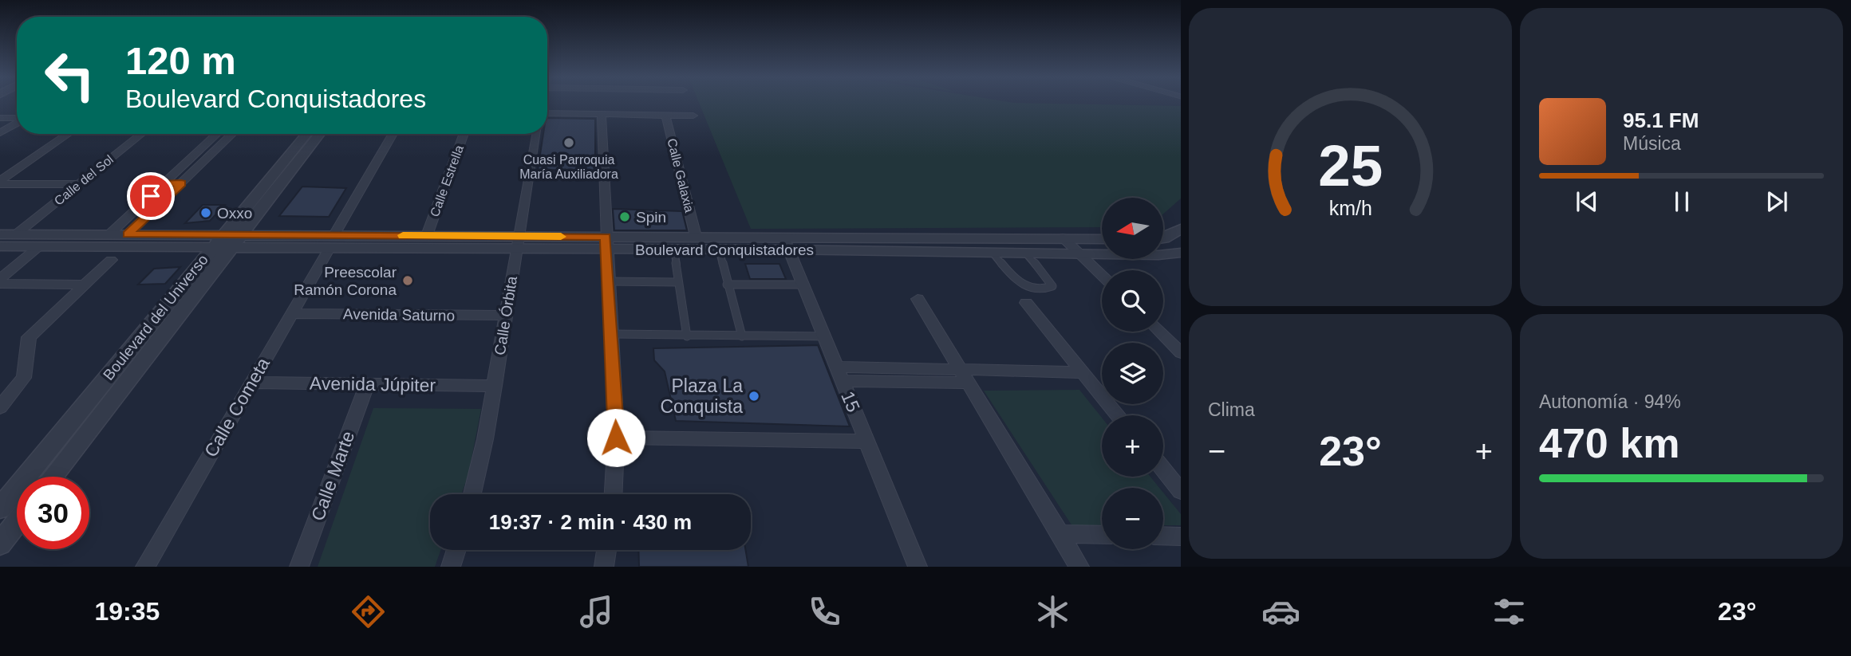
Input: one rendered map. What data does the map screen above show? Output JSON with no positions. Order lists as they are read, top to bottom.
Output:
{
  "streets": {
    "street": [
      "Calle Galaxia",
      "Calle del Sol",
      "Calle Estrella",
      "Boulevard Conquistadores",
      "Avenida Saturno",
      "Calle Órbita",
      "Boulevard del Universo",
      "Avenida Júpiter",
      "15",
      "Calle Cometa",
      "Calle Marte"
    ]
  },
  "crossings": [
    ["Calle Galaxia", "Boulevard Conquistadores"],
    ["Calle del Sol", "Boulevard Conquistadores"],
    ["Calle Estrella", "Boulevard Conquistadores"],
    ["Boulevard Conquistadores", "Calle Órbita"],
    ["Boulevard Conquistadores", "Boulevard del Universo"],
    ["Boulevard Conquistadores", "15"],
    ["Boulevard Conquistadores", "Calle Cometa"],
    ["Avenida Saturno", "Calle Órbita"],
    ["Avenida Saturno", "Calle Cometa"],
    ["Calle Órbita", "Avenida Júpiter"],
    ["Avenida Júpiter", "Calle Cometa"],
    ["Avenida Júpiter", "Calle Marte"]
  ],
  "places": [
    "Cuasi Parroquia María Auxiliadora",
    "Oxxo",
    "Spin",
    "Preescolar Ramón Corona",
    "Plaza La Conquista"
  ],
  "north": "left",
  "page": {
    "turn": ["120 m", "Boulevard Conquistadores"],
    "song": ["95.1 FM", "Música"],
    "map_buttons": ["+", "−"],
    "tile": [
      "Clima",
      ["Autonomía · 94%", "470 km"]
    ],
    "heat": ["−", "23°", "+"],
    "limit": "30",
    "trip": "19:37 · 2 min · 430 m",
    "tabs": ["19:35", "23°"],
    "gauge": ["25", "km/h"]
  }
}
